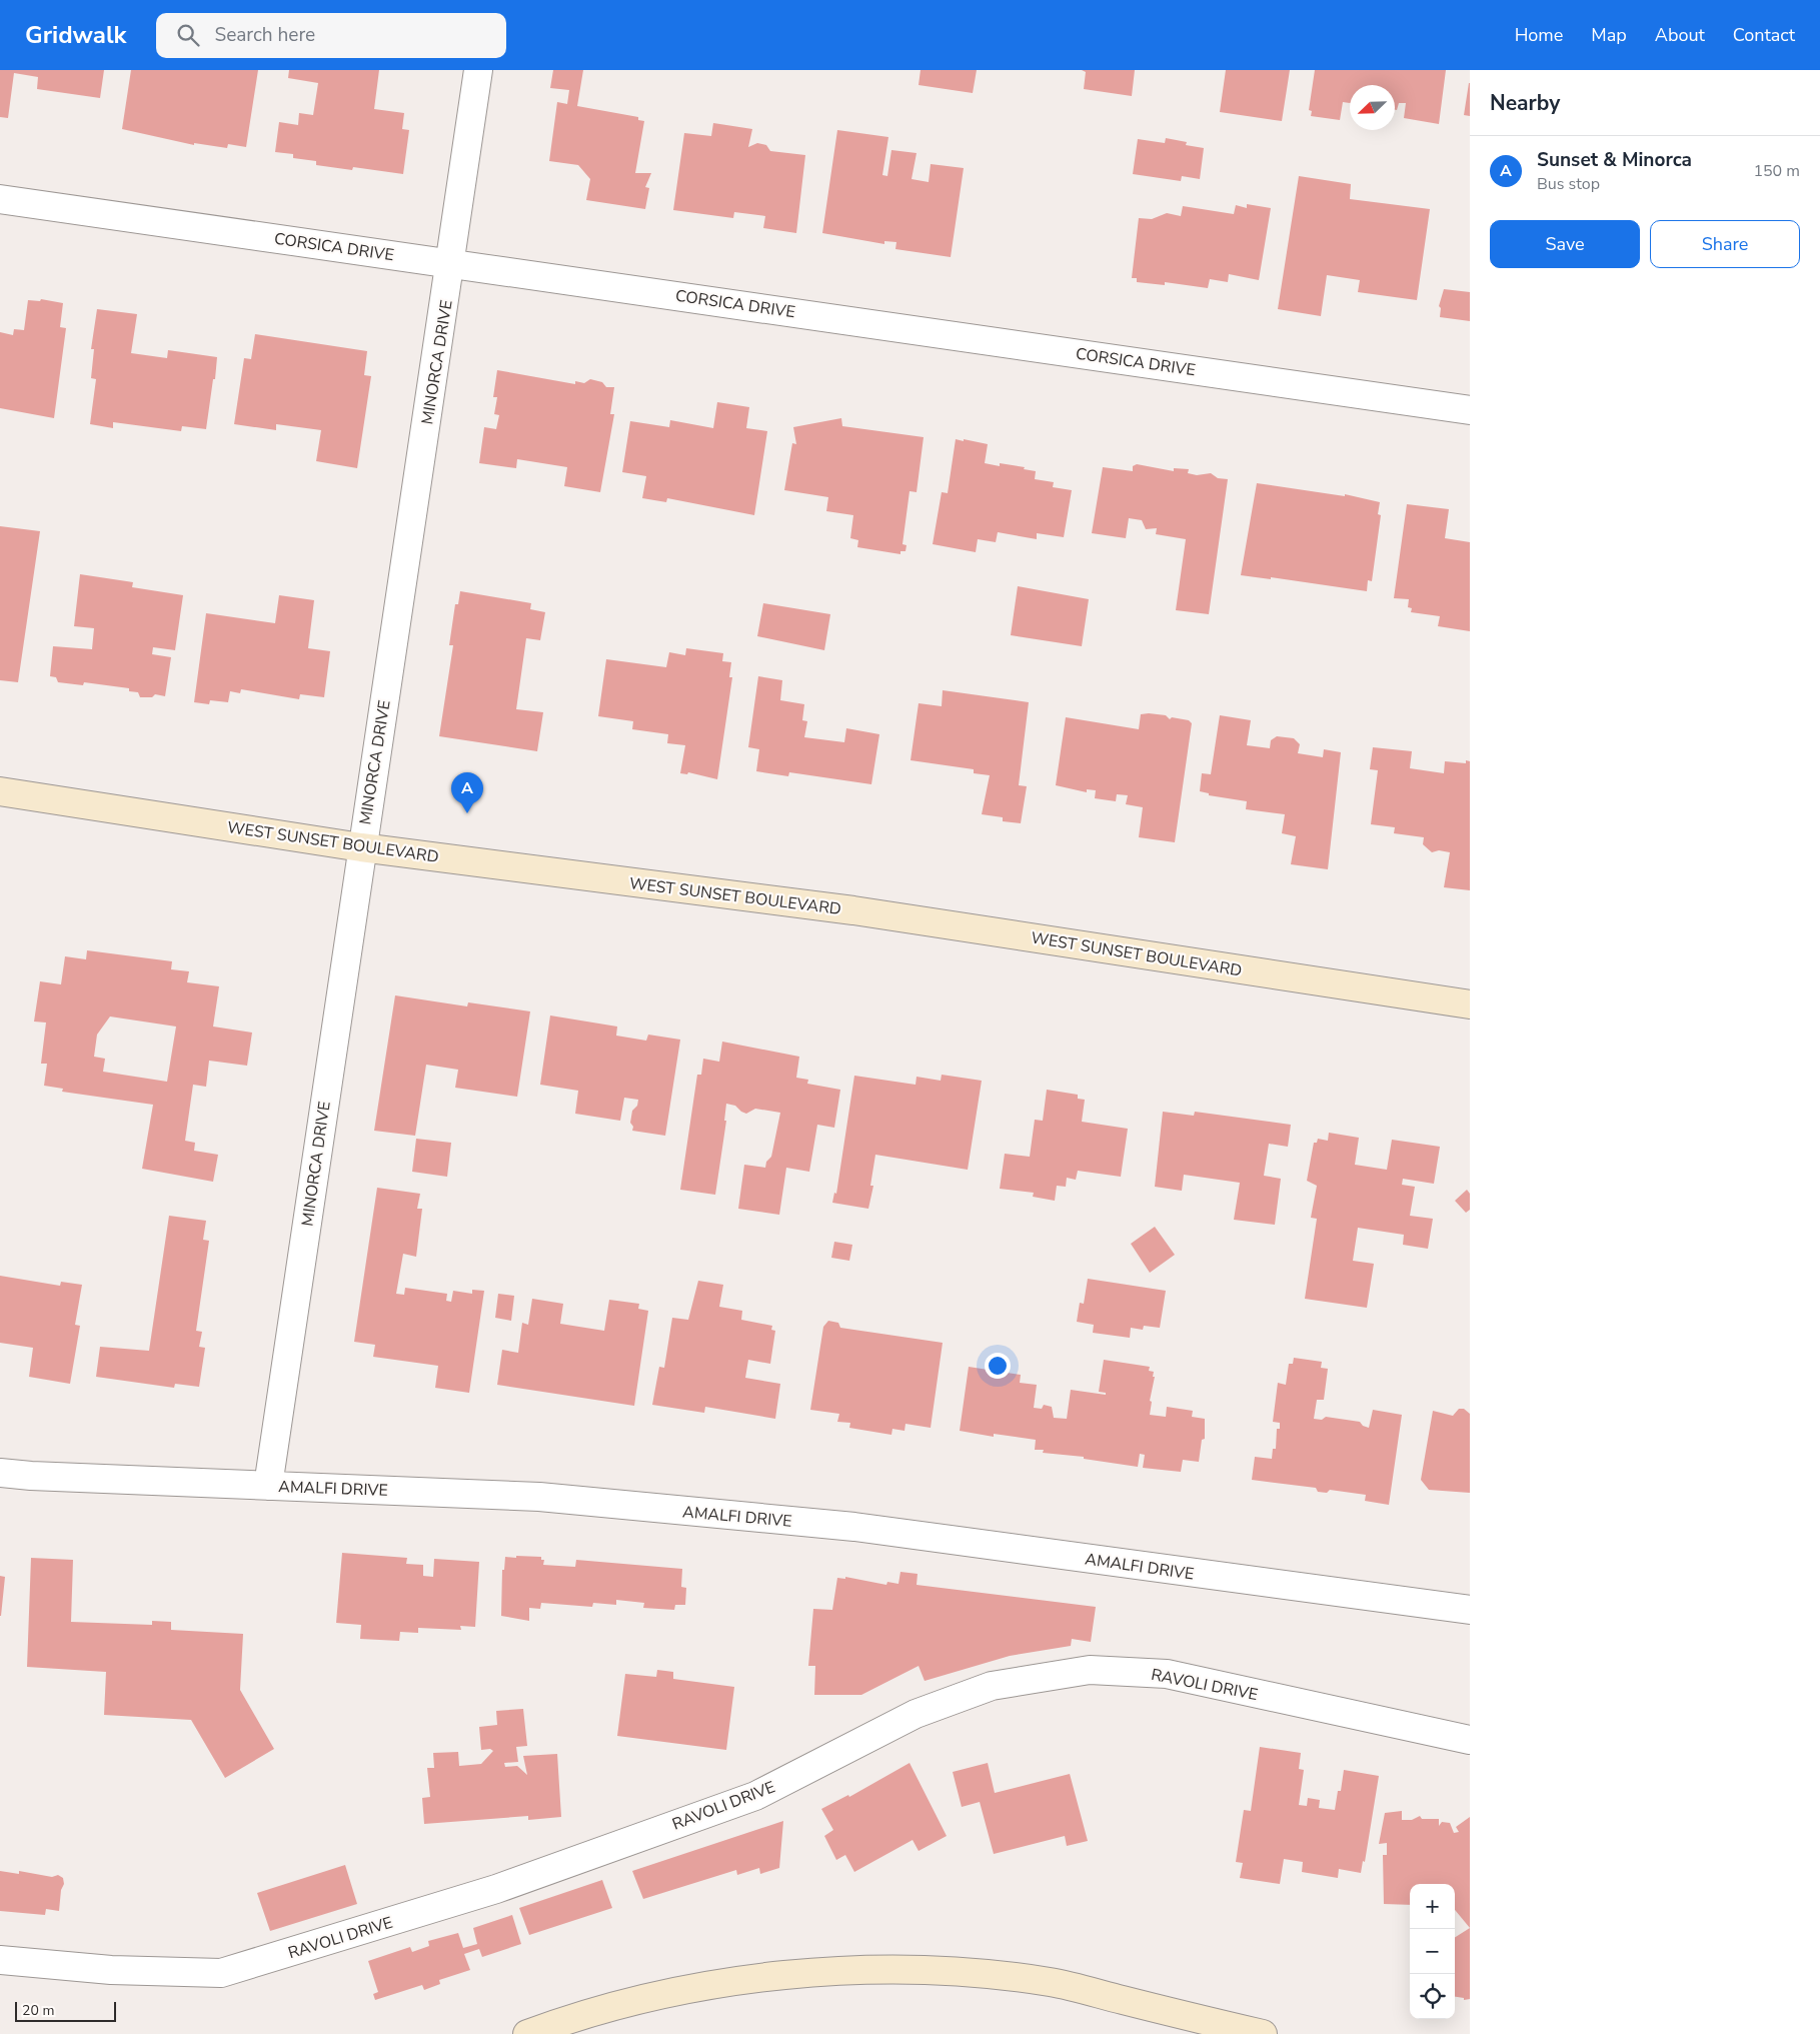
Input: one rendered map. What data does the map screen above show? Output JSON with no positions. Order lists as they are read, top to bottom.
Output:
{
  "streets": {
    "main road": ["WEST SUNSET BOULEVARD"],
    "street": [
      "CORSICA DRIVE",
      "MINORCA DRIVE",
      "AMALFI DRIVE",
      "RAVOLI DRIVE"
    ]
  },
  "crossings": [
    ["CORSICA DRIVE", "MINORCA DRIVE"],
    ["MINORCA DRIVE", "WEST SUNSET BOULEVARD"],
    ["MINORCA DRIVE", "AMALFI DRIVE"]
  ],
  "scale_bar": "20 m",
  "north": "bottom left",
  "page": {
    "header": "Gridwalk",
    "search": "Search here",
    "nav": [
      "Home",
      "Map",
      "About",
      "Contact"
    ],
    "heading": "Nearby",
    "list": [
      {
        "mark": "A",
        "name": "Sunset & Minorca",
        "note": "Bus stop",
        "value": "150 m"
      }
    ],
    "buttons": ["Save", "Share"],
    "pins": "A",
    "map_buttons": ["+", "−"],
    "scale": "20 m"
  }
}
